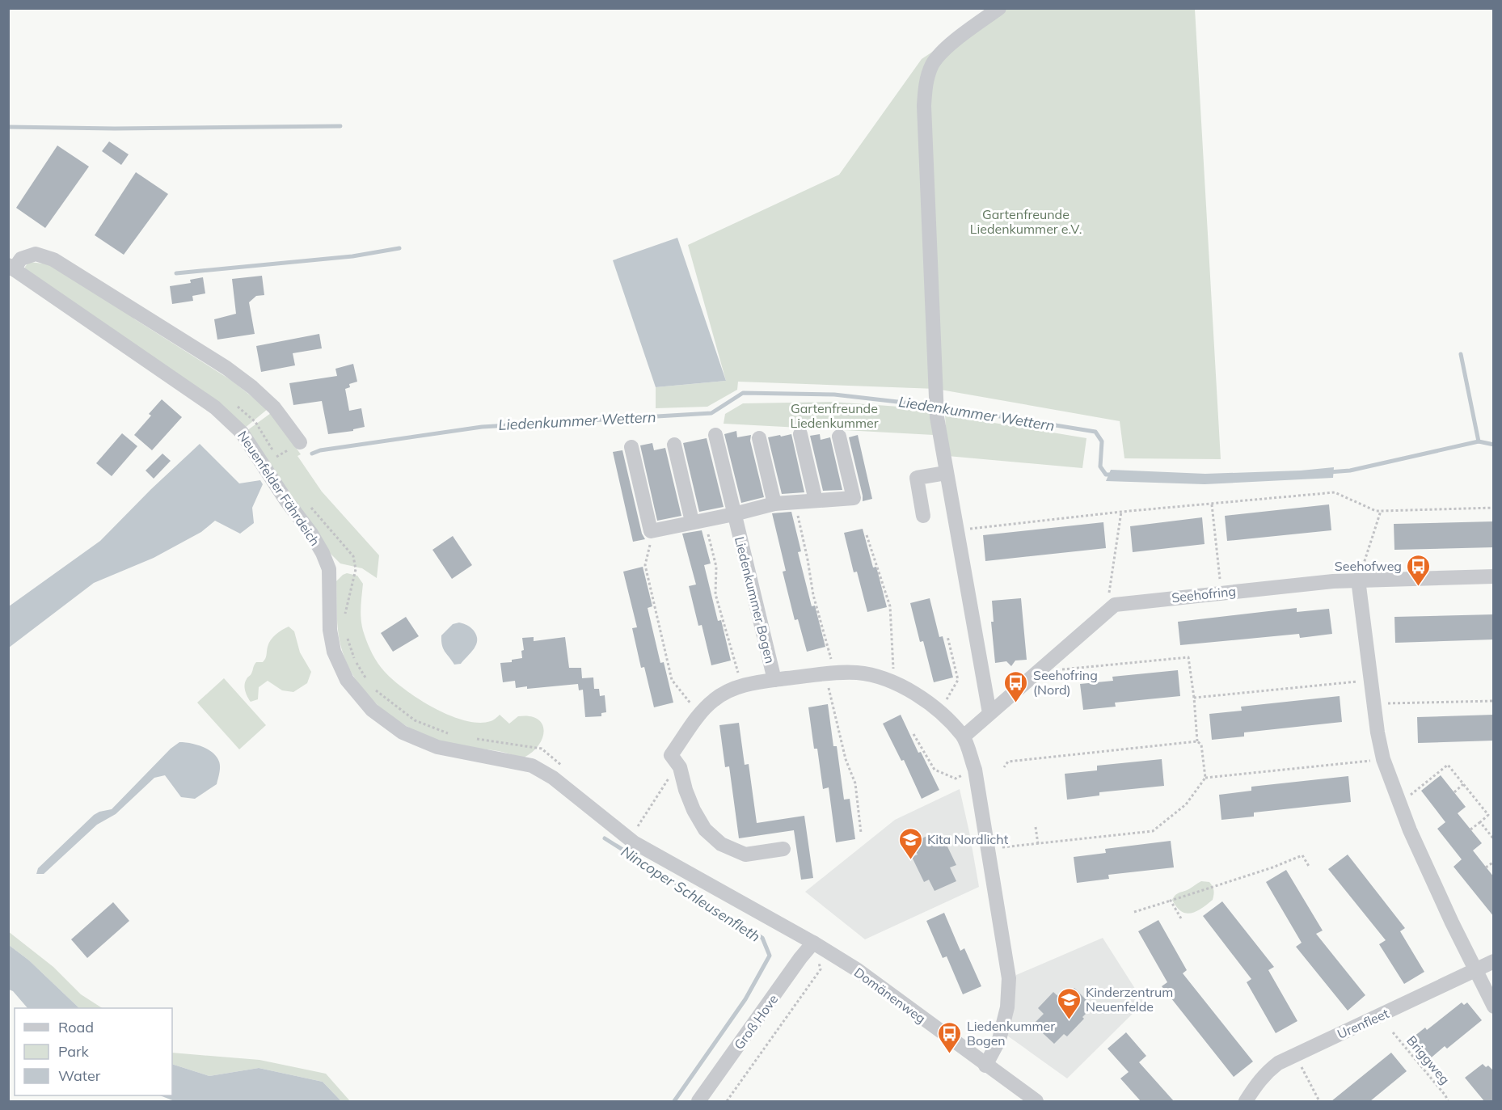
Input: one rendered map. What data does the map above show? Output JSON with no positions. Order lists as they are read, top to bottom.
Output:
{
  "streets": {
    "street": [
      "Neuenfelder Fährdeich",
      "Seehofring",
      "Liedenkummer Bogen",
      "Domänenweg",
      "Groß Hove",
      "Urenfleet"
    ],
    "path": ["Briggweg"]
  },
  "crossings": [
    ["Neuenfelder Fährdeich", "Domänenweg"],
    ["Neuenfelder Fährdeich", "Groß Hove"],
    ["Liedenkummer Bogen", "Domänenweg"],
    ["Domänenweg", "Groß Hove"]
  ],
  "water": ["Liedenkummer Wettern", "Nincoper Schleusenfleth"],
  "parks": ["Gartenfreunde Liedenkummer e.V.", "Gartenfreunde Liedenkummer"],
  "places": {
    "bus stop": ["Seehofweg", "Seehofring (Nord)", "Liedenkummer Bogen"],
    "school or university": ["Kita Nordlicht", "Kinderzentrum Neuenfelde"]
  },
  "legend": ["Road", "Park", "Water"]
}
